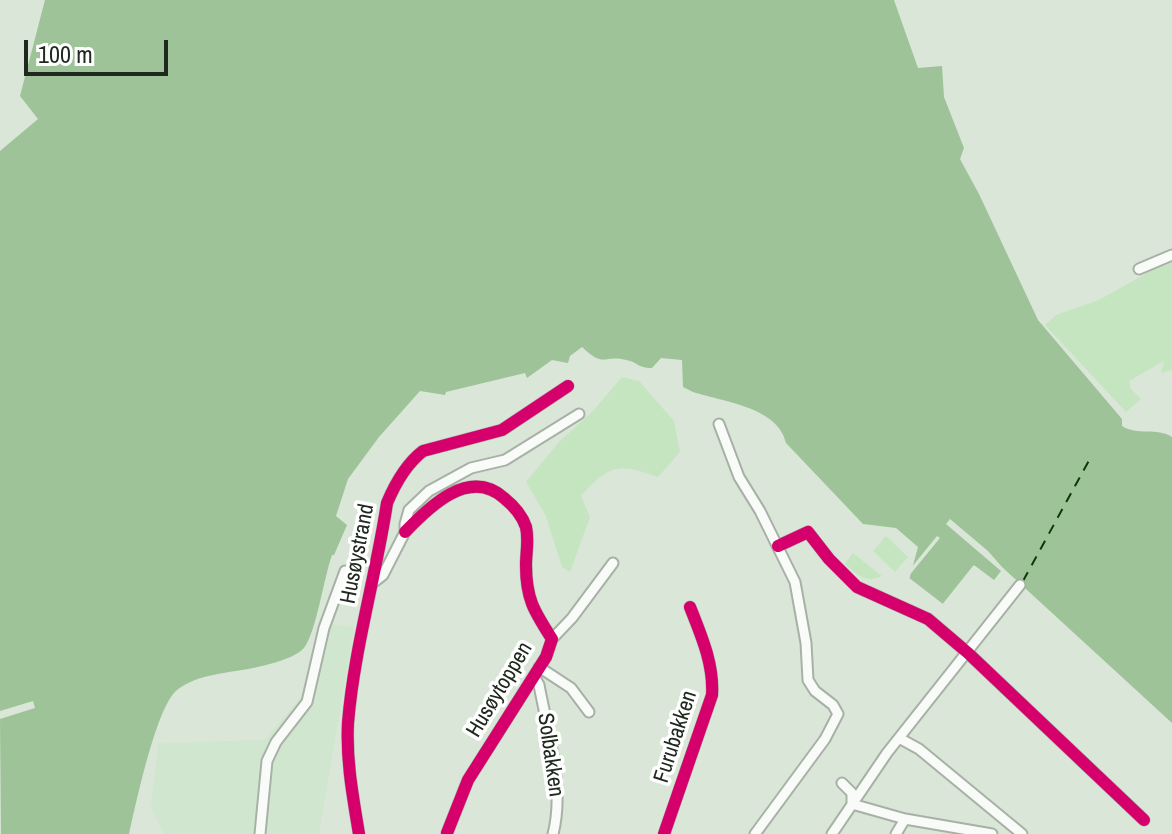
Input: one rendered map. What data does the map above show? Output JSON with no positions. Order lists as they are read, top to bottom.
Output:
{
  "streets": {
    "street": [
      "Husøystrand",
      "Husøytoppen",
      "Furubakken",
      "Solbakken"
    ]
  },
  "crossings": [
    ["Husøystrand", "Husøytoppen"],
    ["Husøytoppen", "Solbakken"]
  ],
  "scale_bar": "100 m"
}
